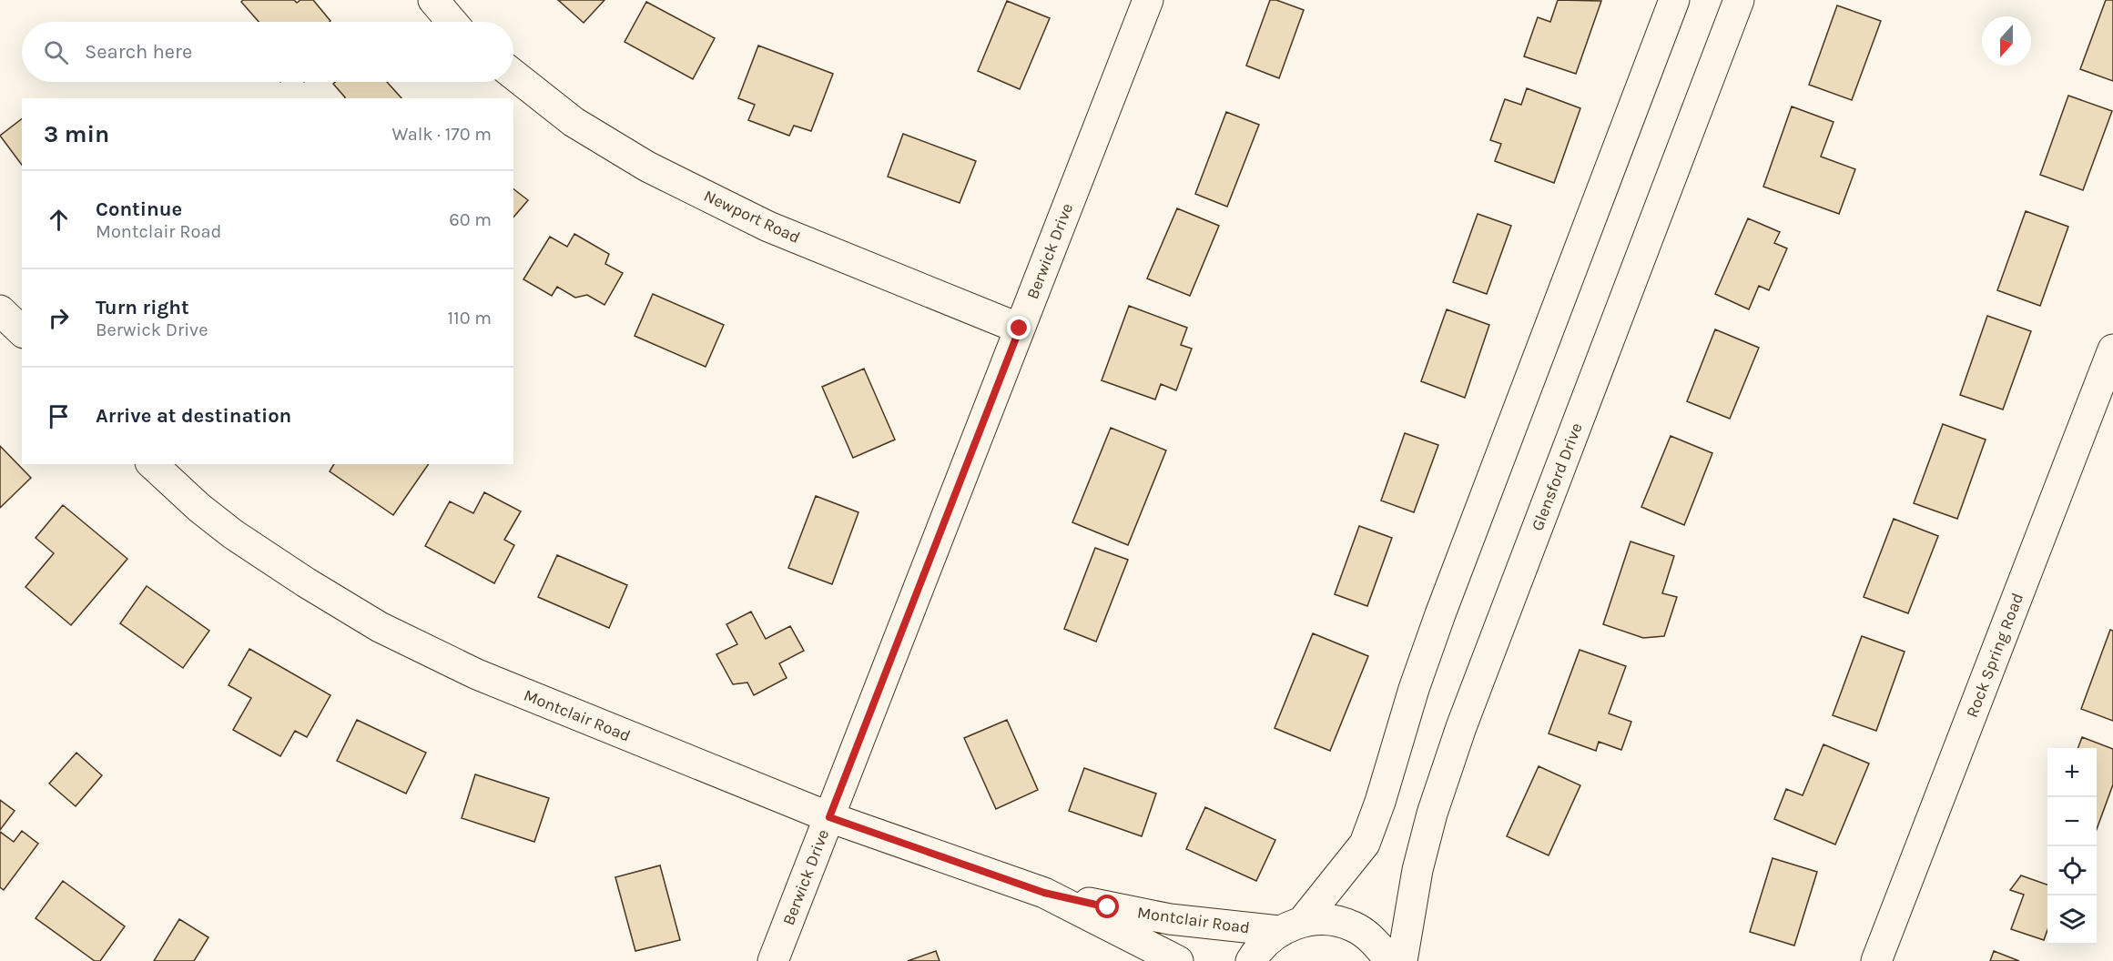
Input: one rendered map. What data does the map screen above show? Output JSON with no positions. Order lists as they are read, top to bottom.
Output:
{
  "streets": {
    "street": [
      "Newport Road",
      "Berwick Drive",
      "Glensford Drive",
      "Rock Spring Road",
      "Montclair Road"
    ]
  },
  "crossings": [
    ["Newport Road", "Berwick Drive"],
    ["Berwick Drive", "Montclair Road"]
  ],
  "north": "bottom",
  "page": {
    "search": "Search here",
    "heading": ["3 min", "Walk · 170 m"],
    "list": [
      ["Continue", "Montclair Road", "60 m"],
      ["Turn right", "Berwick Drive", "110 m"],
      "Arrive at destination"
    ],
    "map_buttons": ["+", "−"]
  }
}
